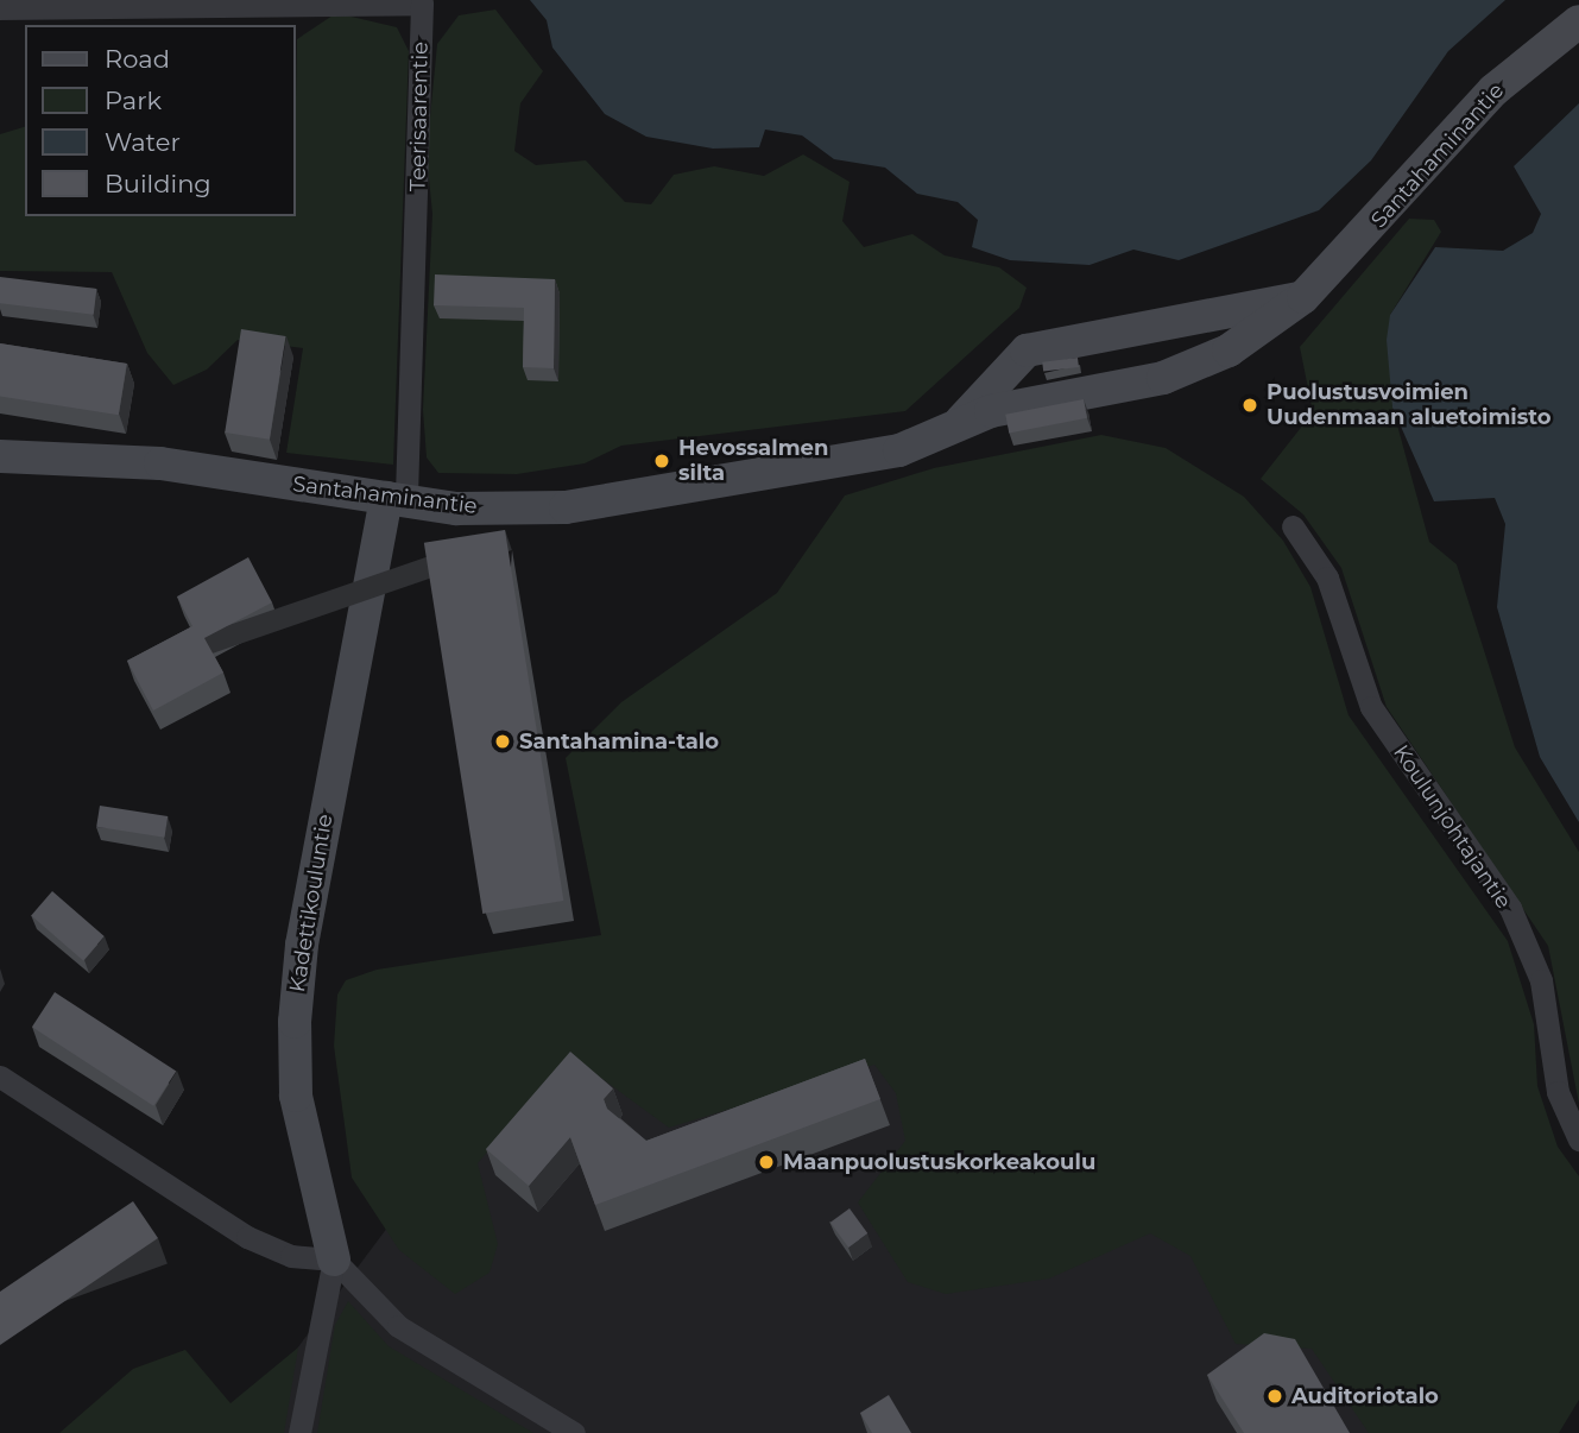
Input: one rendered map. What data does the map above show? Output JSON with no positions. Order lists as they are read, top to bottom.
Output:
{
  "streets": {
    "main road": ["Santahaminantie", "Kadettikouluntie"],
    "street": ["Teerisaarentie", "Koulunjohtajantie"]
  },
  "crossings": [
    ["Teerisaarentie", "Santahaminantie"],
    ["Teerisaarentie", "Kadettikouluntie"],
    ["Santahaminantie", "Kadettikouluntie"]
  ],
  "places": [
    "Puolustusvoimien Uudenmaan aluetoimisto",
    "Hevossalmen silta",
    "Santahamina-talo",
    "Maanpuolustuskorkeakoulu",
    "Auditoriotalo"
  ],
  "legend": [
    "Road",
    "Park",
    "Water",
    "Building"
  ]
}
